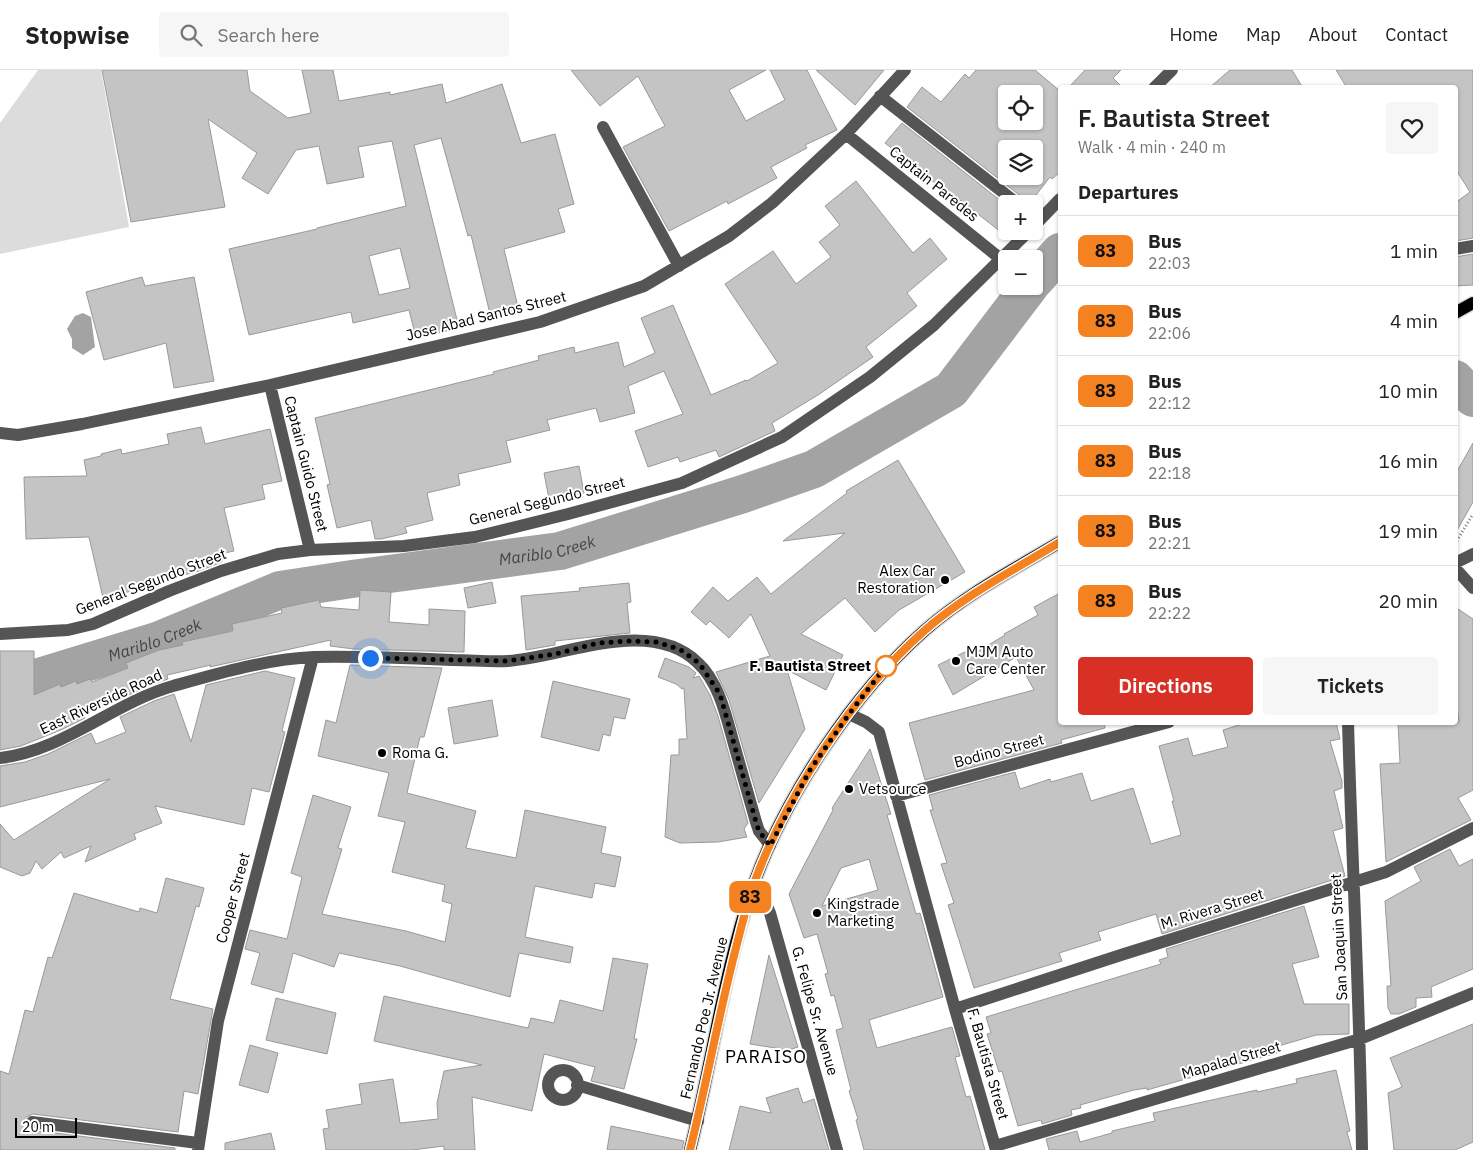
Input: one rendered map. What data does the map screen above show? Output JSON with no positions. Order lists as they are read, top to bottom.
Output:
{
  "streets": {
    "main road": ["Fernando Poe Jr. Avenue"],
    "street": [
      "Captain Paredes",
      "Jose Abad Santos Street",
      "Captain Guido Street",
      "General Segundo Street",
      "East Riverside Road",
      "Bodino Street",
      "Cooper Street",
      "M. Rivera Street",
      "San Joaquin Street",
      "G. Felipe Sr. Avenue",
      "Mapalad Street",
      "F. Bautista Street"
    ]
  },
  "crossings": [
    ["Captain Paredes", "Jose Abad Santos Street"],
    ["Jose Abad Santos Street", "Captain Guido Street"],
    ["Captain Guido Street", "General Segundo Street"],
    ["East Riverside Road", "Cooper Street"],
    ["East Riverside Road", "Fernando Poe Jr. Avenue"],
    ["Bodino Street", "F. Bautista Street"],
    ["M. Rivera Street", "San Joaquin Street"],
    ["M. Rivera Street", "F. Bautista Street"],
    ["San Joaquin Street", "Mapalad Street"],
    ["G. Felipe Sr. Avenue", "Fernando Poe Jr. Avenue"],
    ["Fernando Poe Jr. Avenue", "F. Bautista Street"],
    ["Mapalad Street", "F. Bautista Street"]
  ],
  "districts": ["PARAISO"],
  "water": ["Mariblo Creek"],
  "places": [
    "Alex Car Restoration",
    "MJM Auto Care Center",
    "F. Bautista Street",
    "Roma G.",
    "Vetsource",
    "Kingstrade Marketing"
  ],
  "lines": ["bus line 83"],
  "scale_bar": "20 m",
  "page": {
    "header": "Stopwise",
    "search": "Search here",
    "nav": [
      "Home",
      "Map",
      "About",
      "Contact"
    ],
    "on_map": "83",
    "map_buttons": ["+", "−"],
    "heading": [
      ["F. Bautista Street", "Walk · 4 min · 240 m"],
      "Departures"
    ],
    "list": [
      {
        "mark": "83",
        "name": "Bus",
        "note": "22:03",
        "value": "1 min"
      },
      {
        "mark": "83",
        "name": "Bus",
        "note": "22:06",
        "value": "4 min"
      },
      {
        "mark": "83",
        "name": "Bus",
        "note": "22:12",
        "value": "10 min"
      },
      {
        "mark": "83",
        "name": "Bus",
        "note": "22:18",
        "value": "16 min"
      },
      {
        "mark": "83",
        "name": "Bus",
        "note": "22:21",
        "value": "19 min"
      },
      {
        "mark": "83",
        "name": "Bus",
        "note": "22:22",
        "value": "20 min"
      }
    ],
    "buttons": ["Directions", "Tickets"],
    "scale": "20 m"
  }
}
